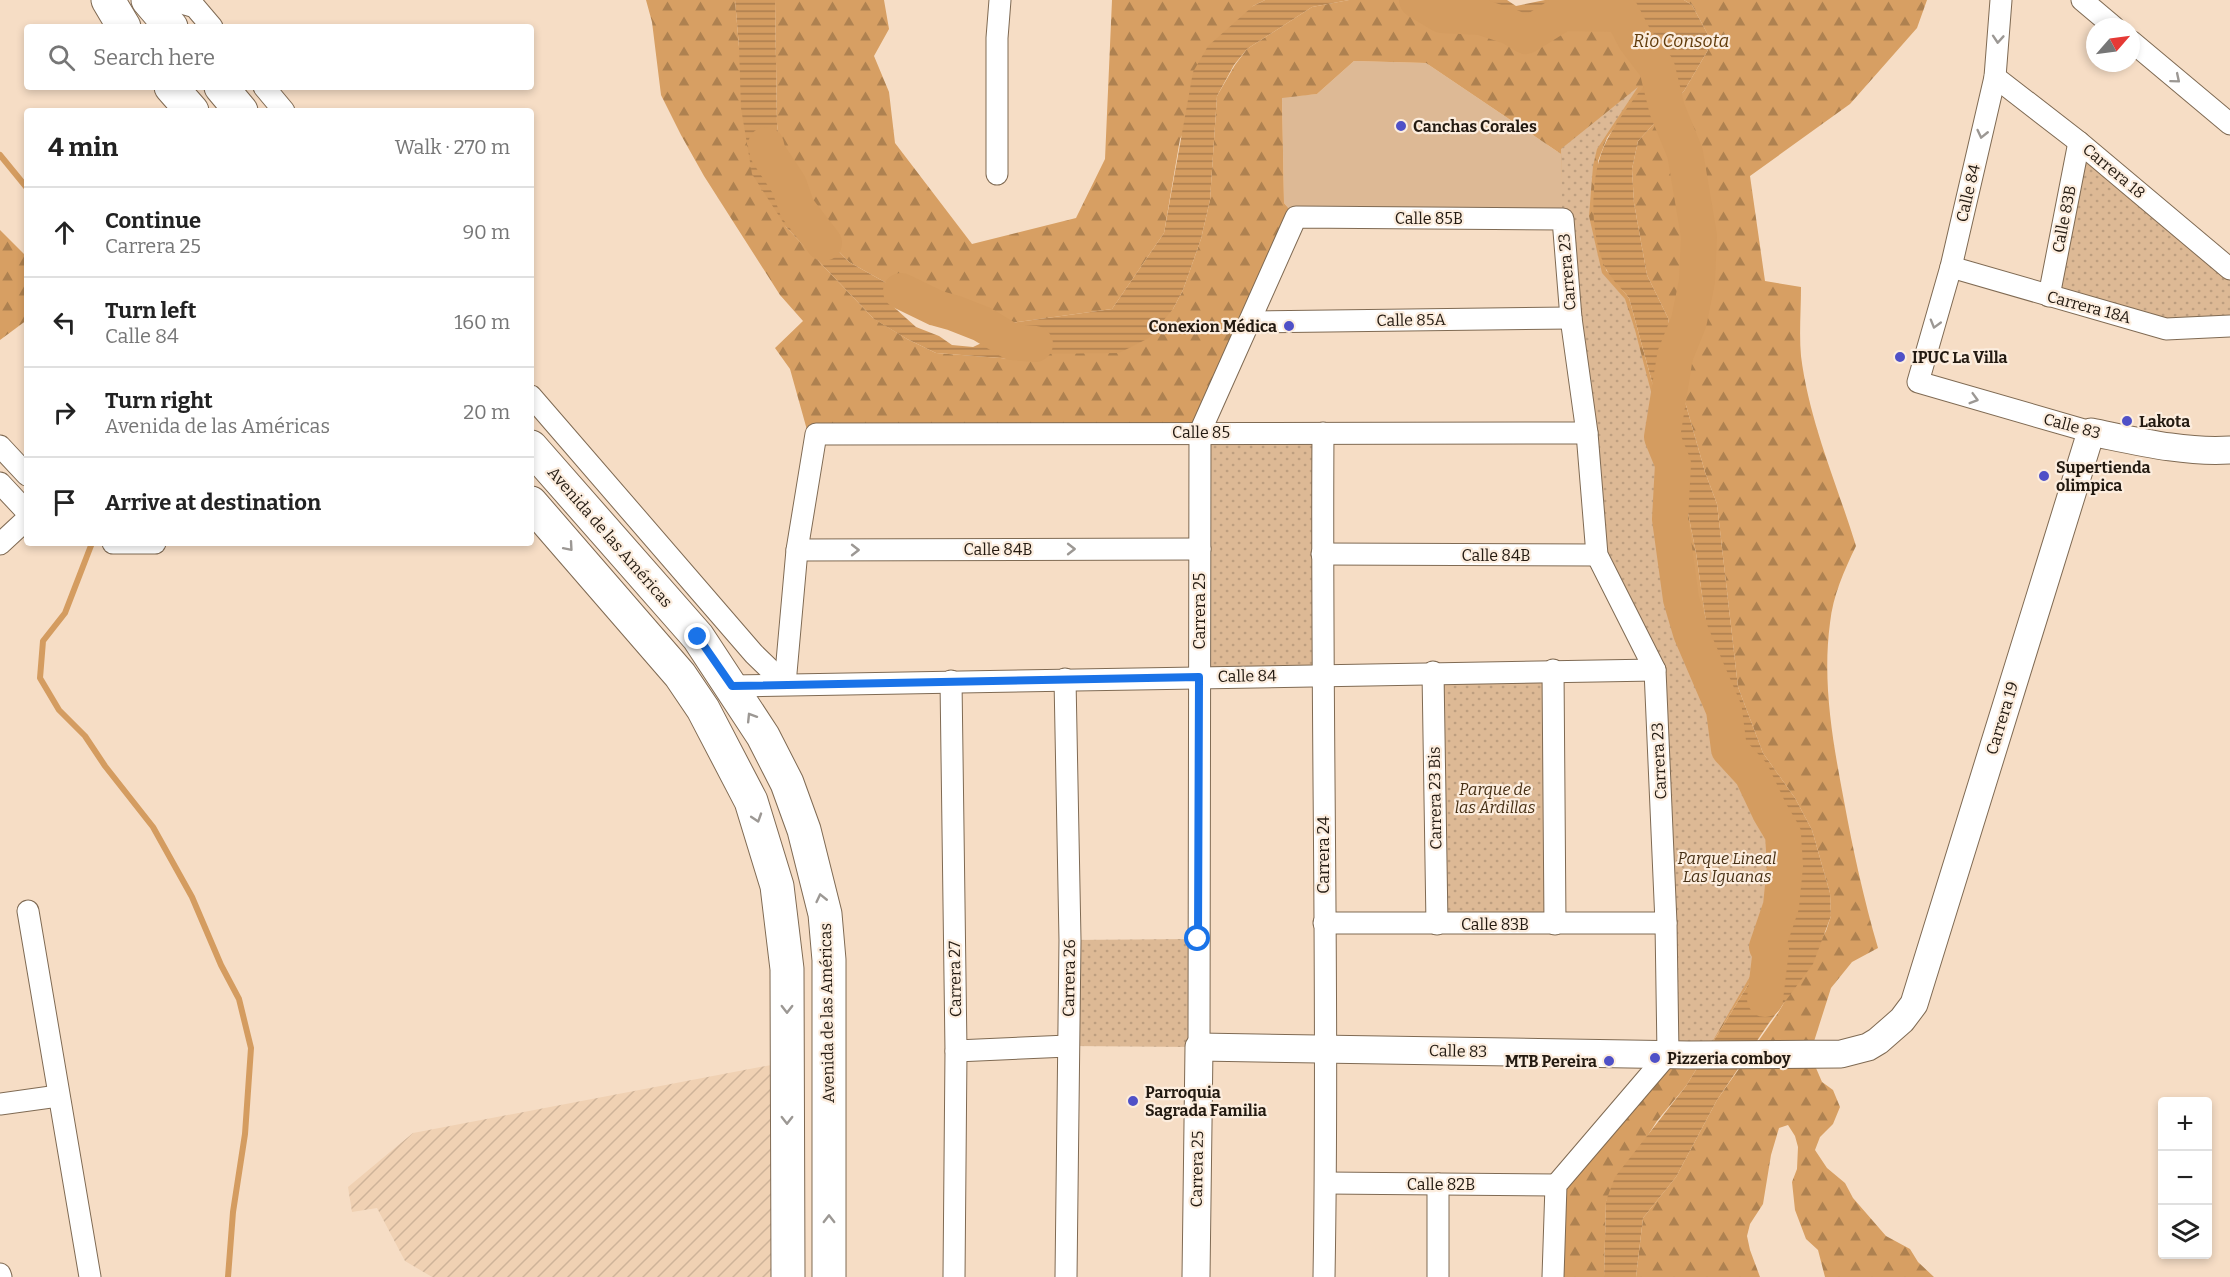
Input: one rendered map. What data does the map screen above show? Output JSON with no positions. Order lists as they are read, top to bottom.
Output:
{
  "streets": {
    "main road": ["Avenida de las Américas"],
    "street": [
      "Carrera 18",
      "Calle 84",
      "Calle 85B",
      "Calle 83B",
      "Carrera 23",
      "Carrera 18A",
      "Calle 85A",
      "Calle 83",
      "Calle 85",
      "Calle 84B",
      "Carrera 25",
      "Carrera 19",
      "Carrera 23 Bis",
      "Carrera 24",
      "Carrera 26",
      "Carrera 27",
      "Calle 82B"
    ]
  },
  "crossings": [
    ["Carrera 18", "Calle 84"],
    ["Carrera 18", "Calle 83B"],
    ["Calle 84", "Carrera 23"],
    ["Calle 84", "Carrera 18A"],
    ["Calle 84", "Calle 83"],
    ["Calle 84", "Avenida de las Américas"],
    ["Calle 84", "Carrera 25"],
    ["Calle 84", "Carrera 23 Bis"],
    ["Calle 84", "Carrera 24"],
    ["Calle 84", "Carrera 26"],
    ["Calle 84", "Carrera 27"],
    ["Calle 85B", "Carrera 23"],
    ["Calle 85B", "Carrera 25"],
    ["Calle 83B", "Carrera 23"],
    ["Calle 83B", "Carrera 18A"],
    ["Calle 83B", "Carrera 23 Bis"],
    ["Calle 83B", "Carrera 24"],
    ["Carrera 23", "Calle 85A"],
    ["Carrera 23", "Calle 83"],
    ["Carrera 23", "Calle 85"],
    ["Carrera 23", "Calle 84B"],
    ["Calle 85A", "Carrera 25"],
    ["Calle 83", "Carrera 25"],
    ["Calle 83", "Carrera 19"],
    ["Calle 83", "Carrera 24"],
    ["Calle 85", "Calle 84B"],
    ["Calle 85", "Carrera 25"],
    ["Calle 85", "Carrera 24"],
    ["Calle 84B", "Carrera 25"],
    ["Calle 84B", "Carrera 24"],
    ["Carrera 24", "Calle 82B"]
  ],
  "one_way": ["Calle 84B"],
  "water": ["Rio Consota"],
  "parks": ["Parque de las Ardillas", "Parque Lineal Las Iguanas"],
  "places": [
    "Canchas Corales",
    "Conexion Médica",
    "IPUC La Villa",
    "Lakota",
    "Supertienda olimpica",
    "Pizzeria comboy",
    "MTB Pereira",
    "Parroquia Sagrada Familia"
  ],
  "north": "top right",
  "page": {
    "search": "Search here",
    "heading": ["4 min", "Walk · 270 m"],
    "list": [
      ["Continue", "Carrera 25", "90 m"],
      ["Turn left", "Calle 84", "160 m"],
      ["Turn right", "Avenida de las Américas", "20 m"],
      "Arrive at destination"
    ],
    "map_buttons": ["+", "−"]
  }
}
